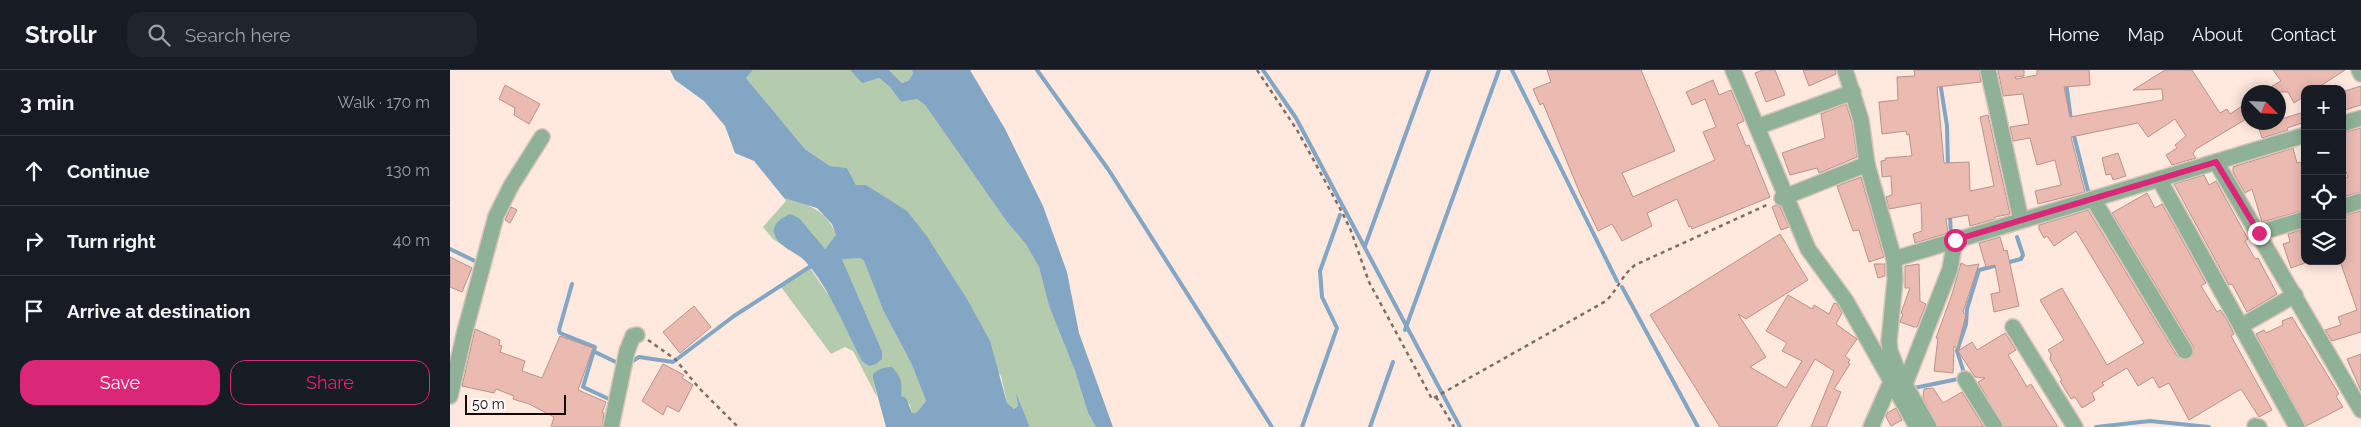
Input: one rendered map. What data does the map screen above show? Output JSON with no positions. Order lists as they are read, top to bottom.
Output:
{
  "scale_bar": "50 m",
  "north": "bottom right",
  "page": {
    "header": "Strollr",
    "search": "Search here",
    "nav": [
      "Home",
      "Map",
      "About",
      "Contact"
    ],
    "heading": ["3 min", "Walk · 170 m"],
    "map_buttons": ["+", "−"],
    "list": [
      ["Continue", "130 m"],
      ["Turn right", "40 m"],
      "Arrive at destination"
    ],
    "buttons": ["Save", "Share"],
    "scale": "50 m"
  }
}
